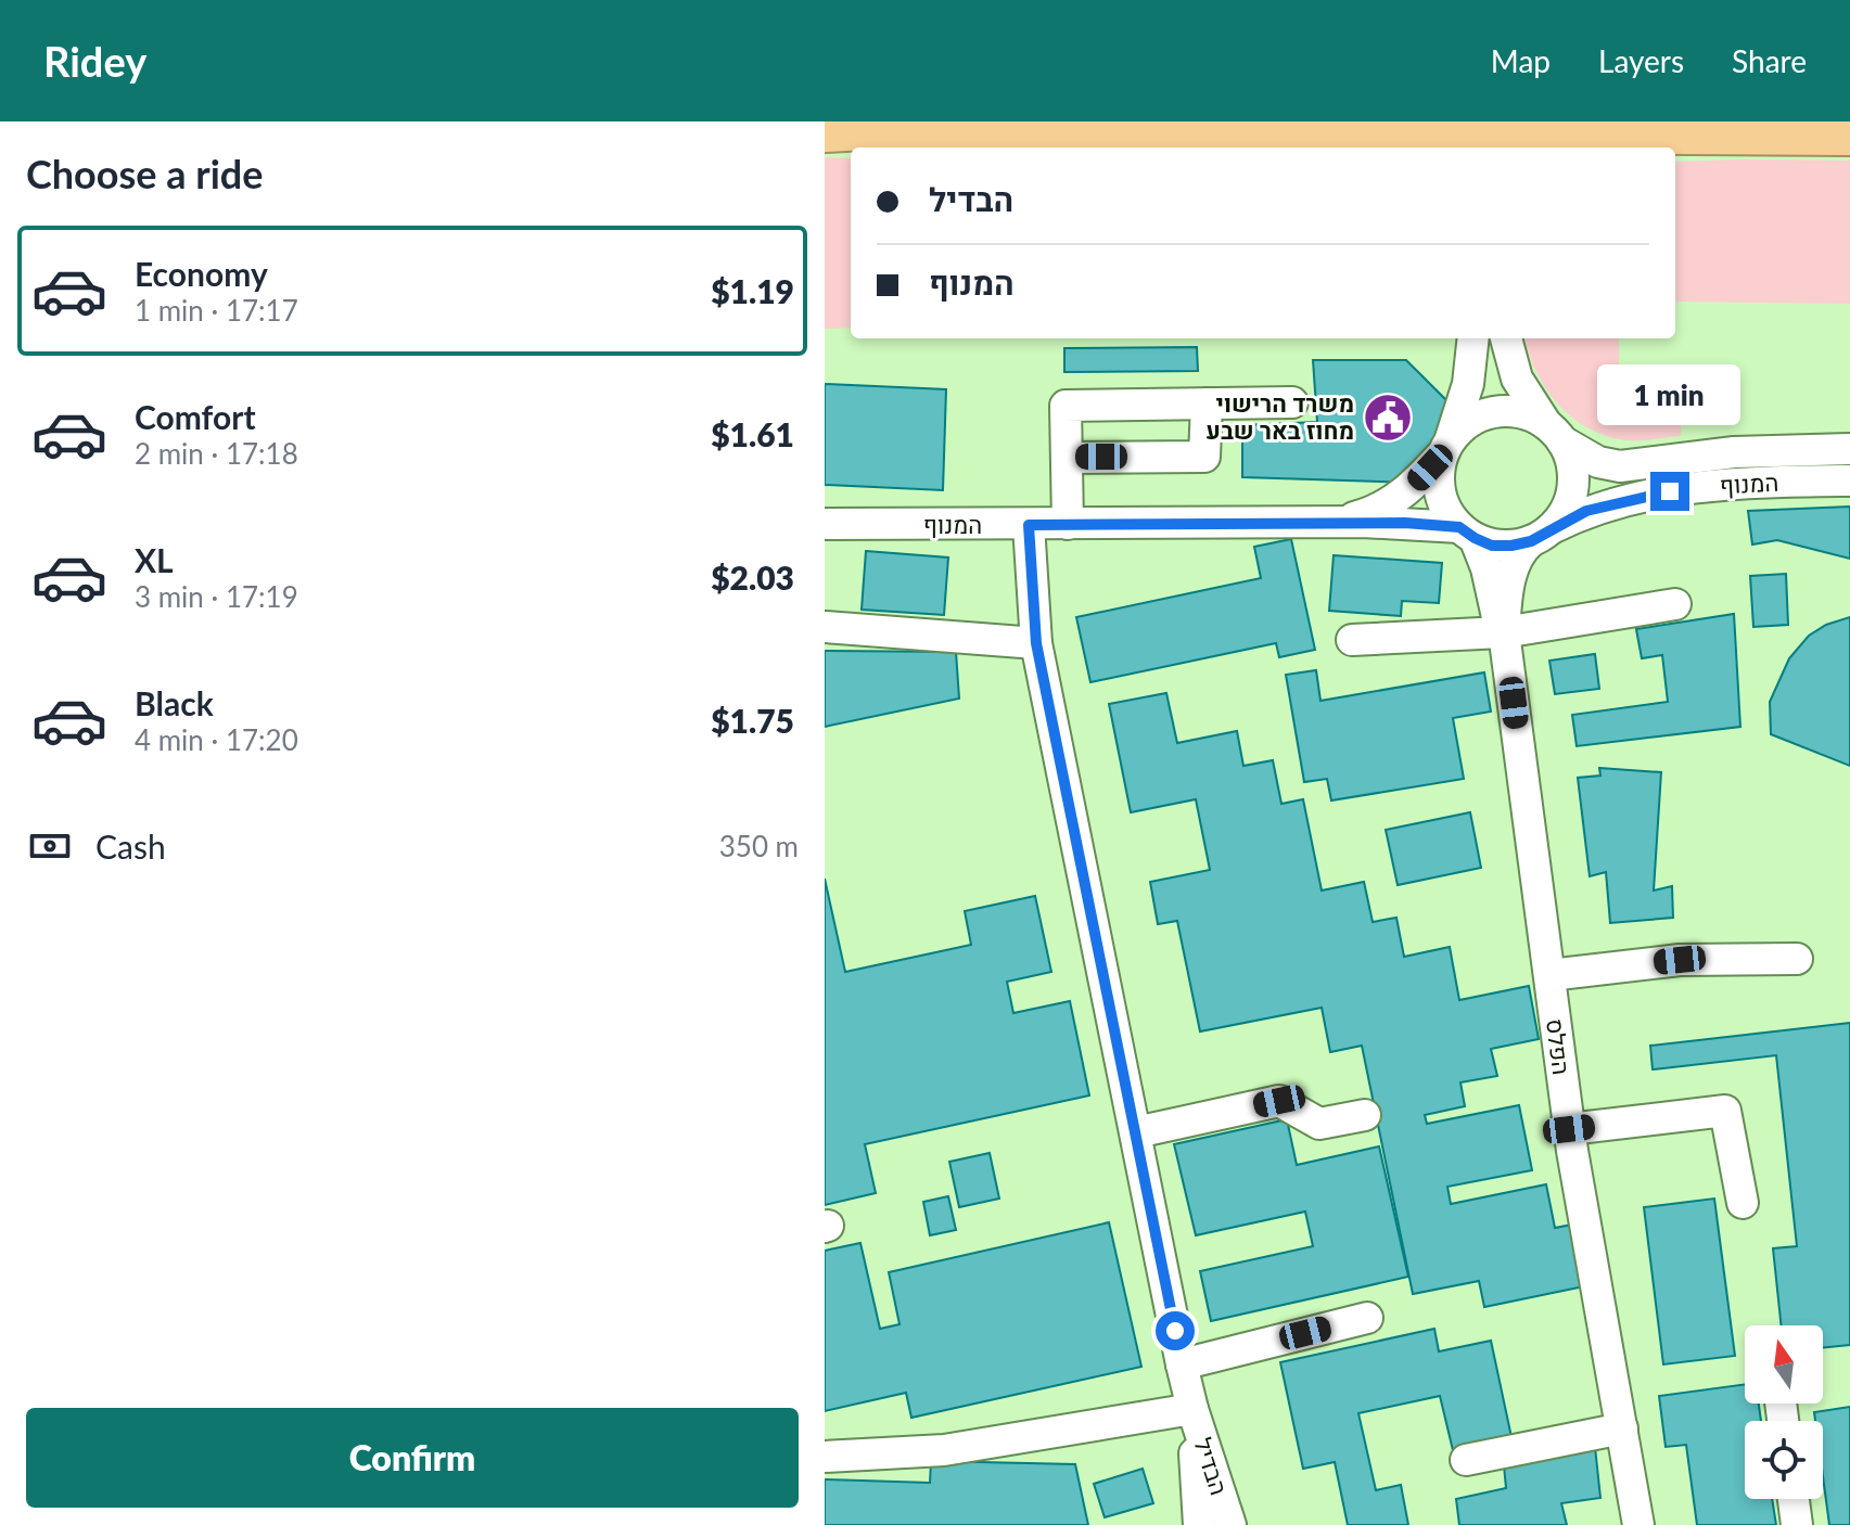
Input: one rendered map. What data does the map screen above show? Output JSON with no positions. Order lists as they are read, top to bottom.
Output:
{
  "streets": {
    "street": ["המנוף", "הפלס", "הבדיל"]
  },
  "crossings": [
    ["המנוף", "הפלס"],
    ["המנוף", "הבדיל"]
  ],
  "places": {
    "public building": ["משרד הרישוי מחוז באר שבע"]
  },
  "north": "top",
  "page": {
    "header": "Ridey",
    "nav": ["Map", "Layers", "Share"],
    "heading": "Choose a ride",
    "banner": ["הבדיל", "המנוף"],
    "list": [
      {
        "name": "Economy",
        "note": "1 min · 17:17",
        "value": "$1.19"
      },
      {
        "name": "Comfort",
        "note": "2 min · 17:18",
        "value": "$1.61"
      },
      {
        "name": "XL",
        "note": "3 min · 17:19",
        "value": "$2.03"
      },
      {
        "name": "Black",
        "note": "4 min · 17:20",
        "value": "$1.75"
      }
    ],
    "bubble": "1 min",
    "pay": ["Cash", "350 m"],
    "buttons": "Confirm"
  }
}
